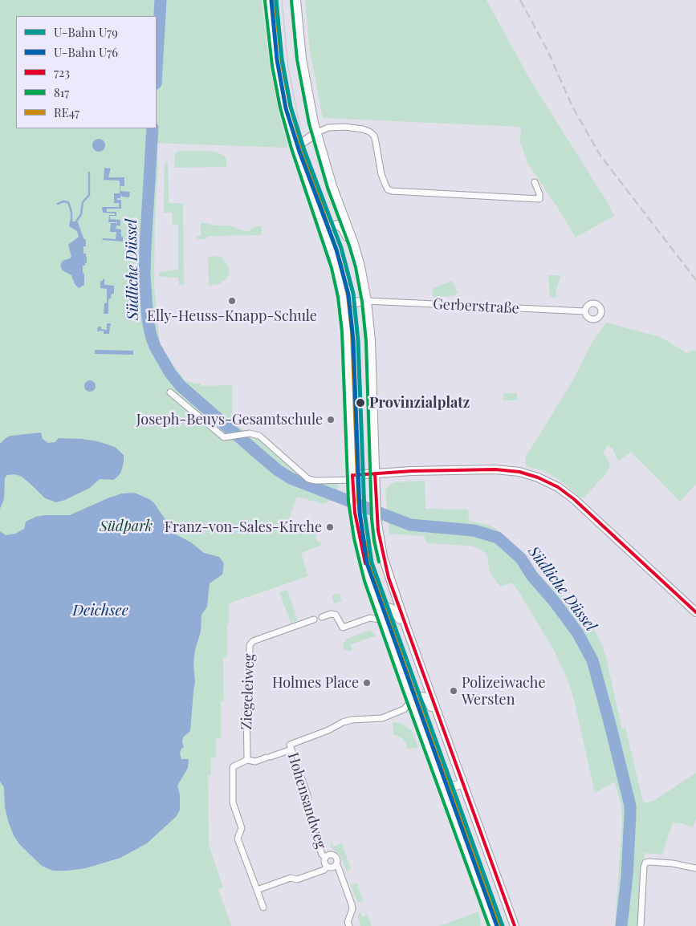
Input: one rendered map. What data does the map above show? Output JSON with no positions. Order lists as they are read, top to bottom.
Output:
{
  "streets": {
    "street": ["Gerberstraße", "Ziegeleiweg", "Hohensandweg"]
  },
  "water": ["Südliche Düssel", "Deichsee"],
  "parks": ["Südpark"],
  "places": [
    "Elly-Heuss-Knapp-Schule",
    "Provinzialplatz",
    "Joseph-Beuys-Gesamtschule",
    "Franz-von-Sales-Kirche",
    "Holmes Place",
    "Polizeiwache Wersten"
  ],
  "lines": [
    "metro line U79",
    "transit line RE47",
    "metro line U76",
    "transit line 817",
    "transit line 723"
  ],
  "legend": [
    "U-Bahn U79",
    "U-Bahn U76",
    "723",
    "817",
    "RE47"
  ]
}
